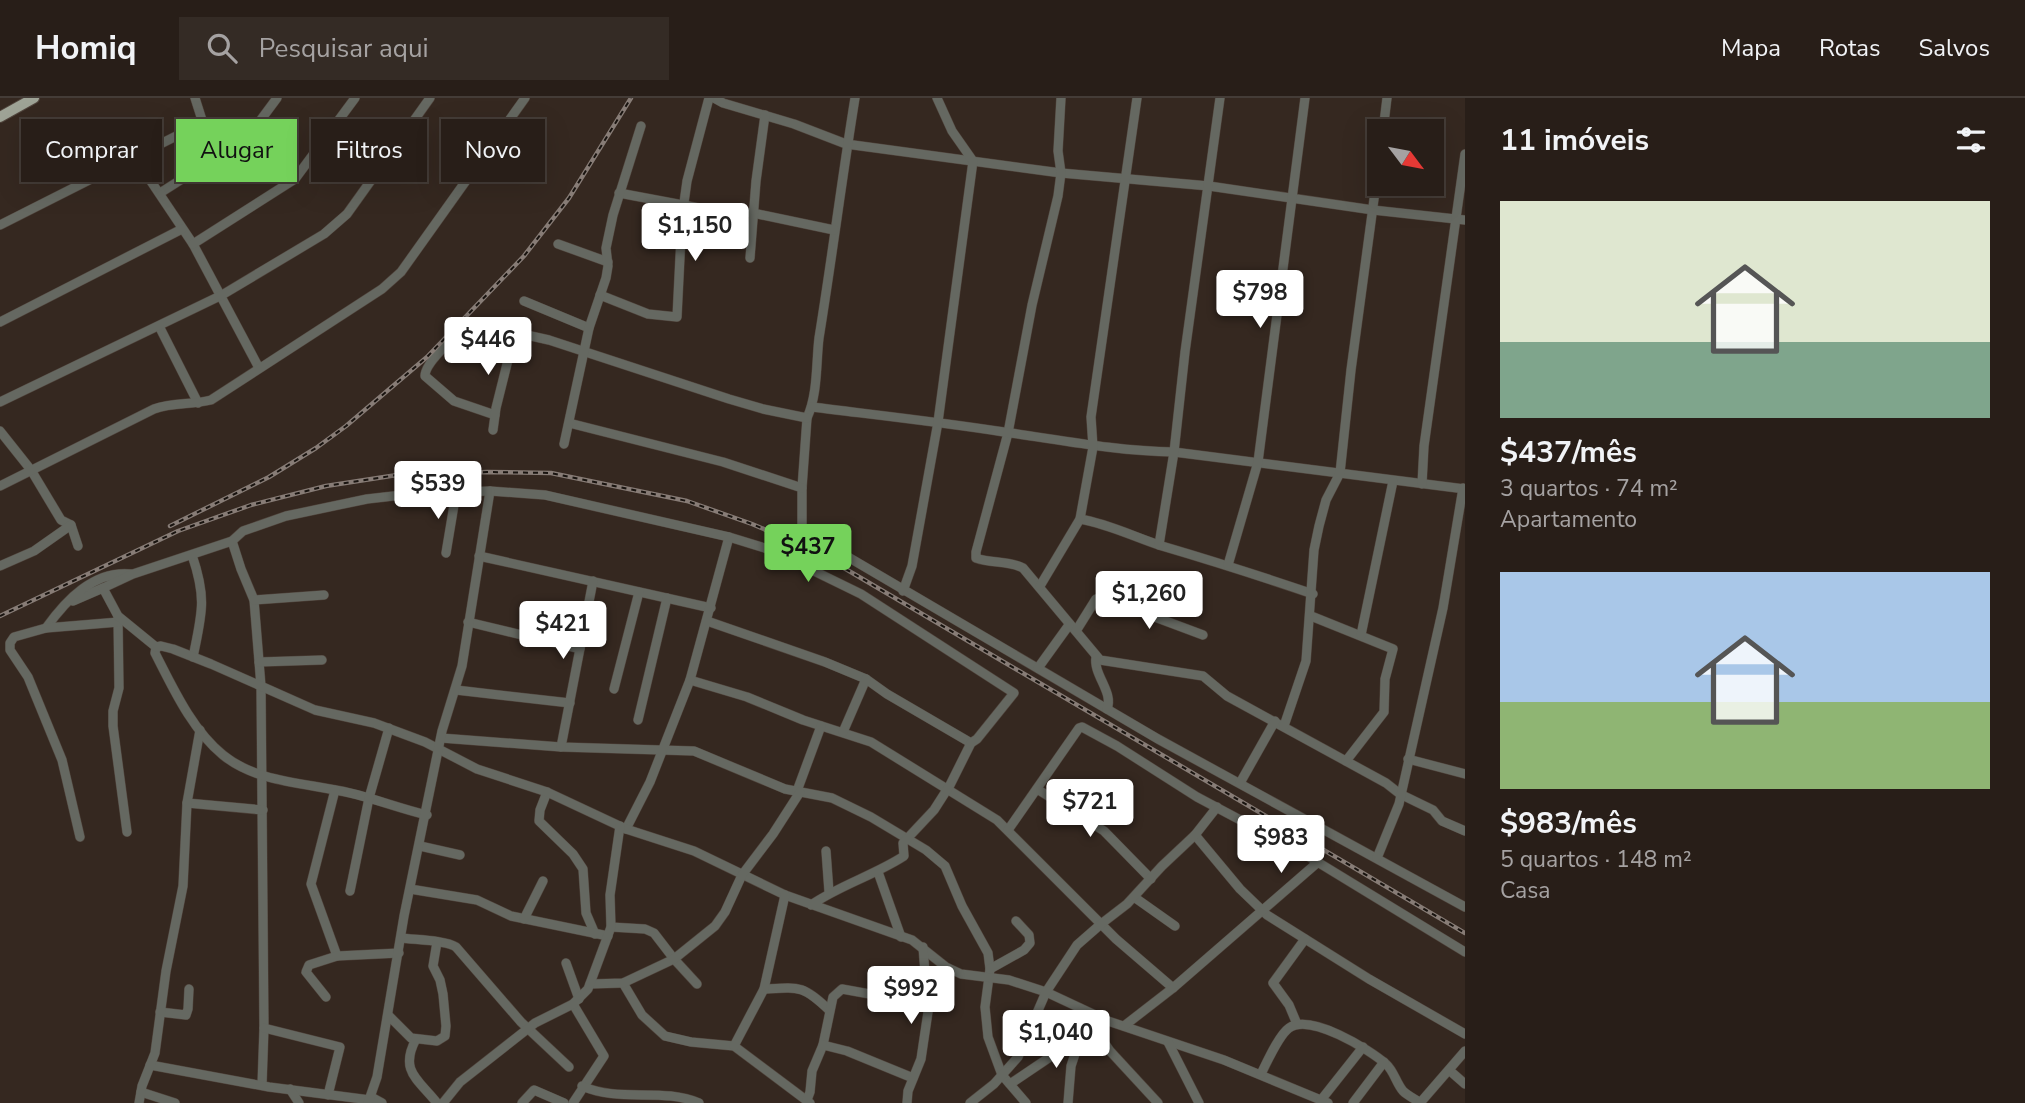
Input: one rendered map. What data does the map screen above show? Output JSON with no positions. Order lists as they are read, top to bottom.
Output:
{
  "north": "bottom right",
  "page": {
    "header": "Homiq",
    "search": "Pesquisar aqui",
    "nav": ["Mapa", "Rotas", "Salvos"],
    "heading": "11 imóveis",
    "chip": [
      "Comprar",
      "Alugar",
      "Filtros",
      "Novo"
    ],
    "list": [
      {
        "name": "$437/mês",
        "note": "3 quartos · 74 m² · Apartamento"
      },
      {
        "name": "$983/mês",
        "note": "5 quartos · 148 m² · Casa"
      }
    ],
    "price": [
      "$1,150",
      "$798",
      "$446",
      "$539",
      "$437",
      "$1,260",
      "$421",
      "$721",
      "$983",
      "$992",
      "$1,040"
    ]
  }
}
